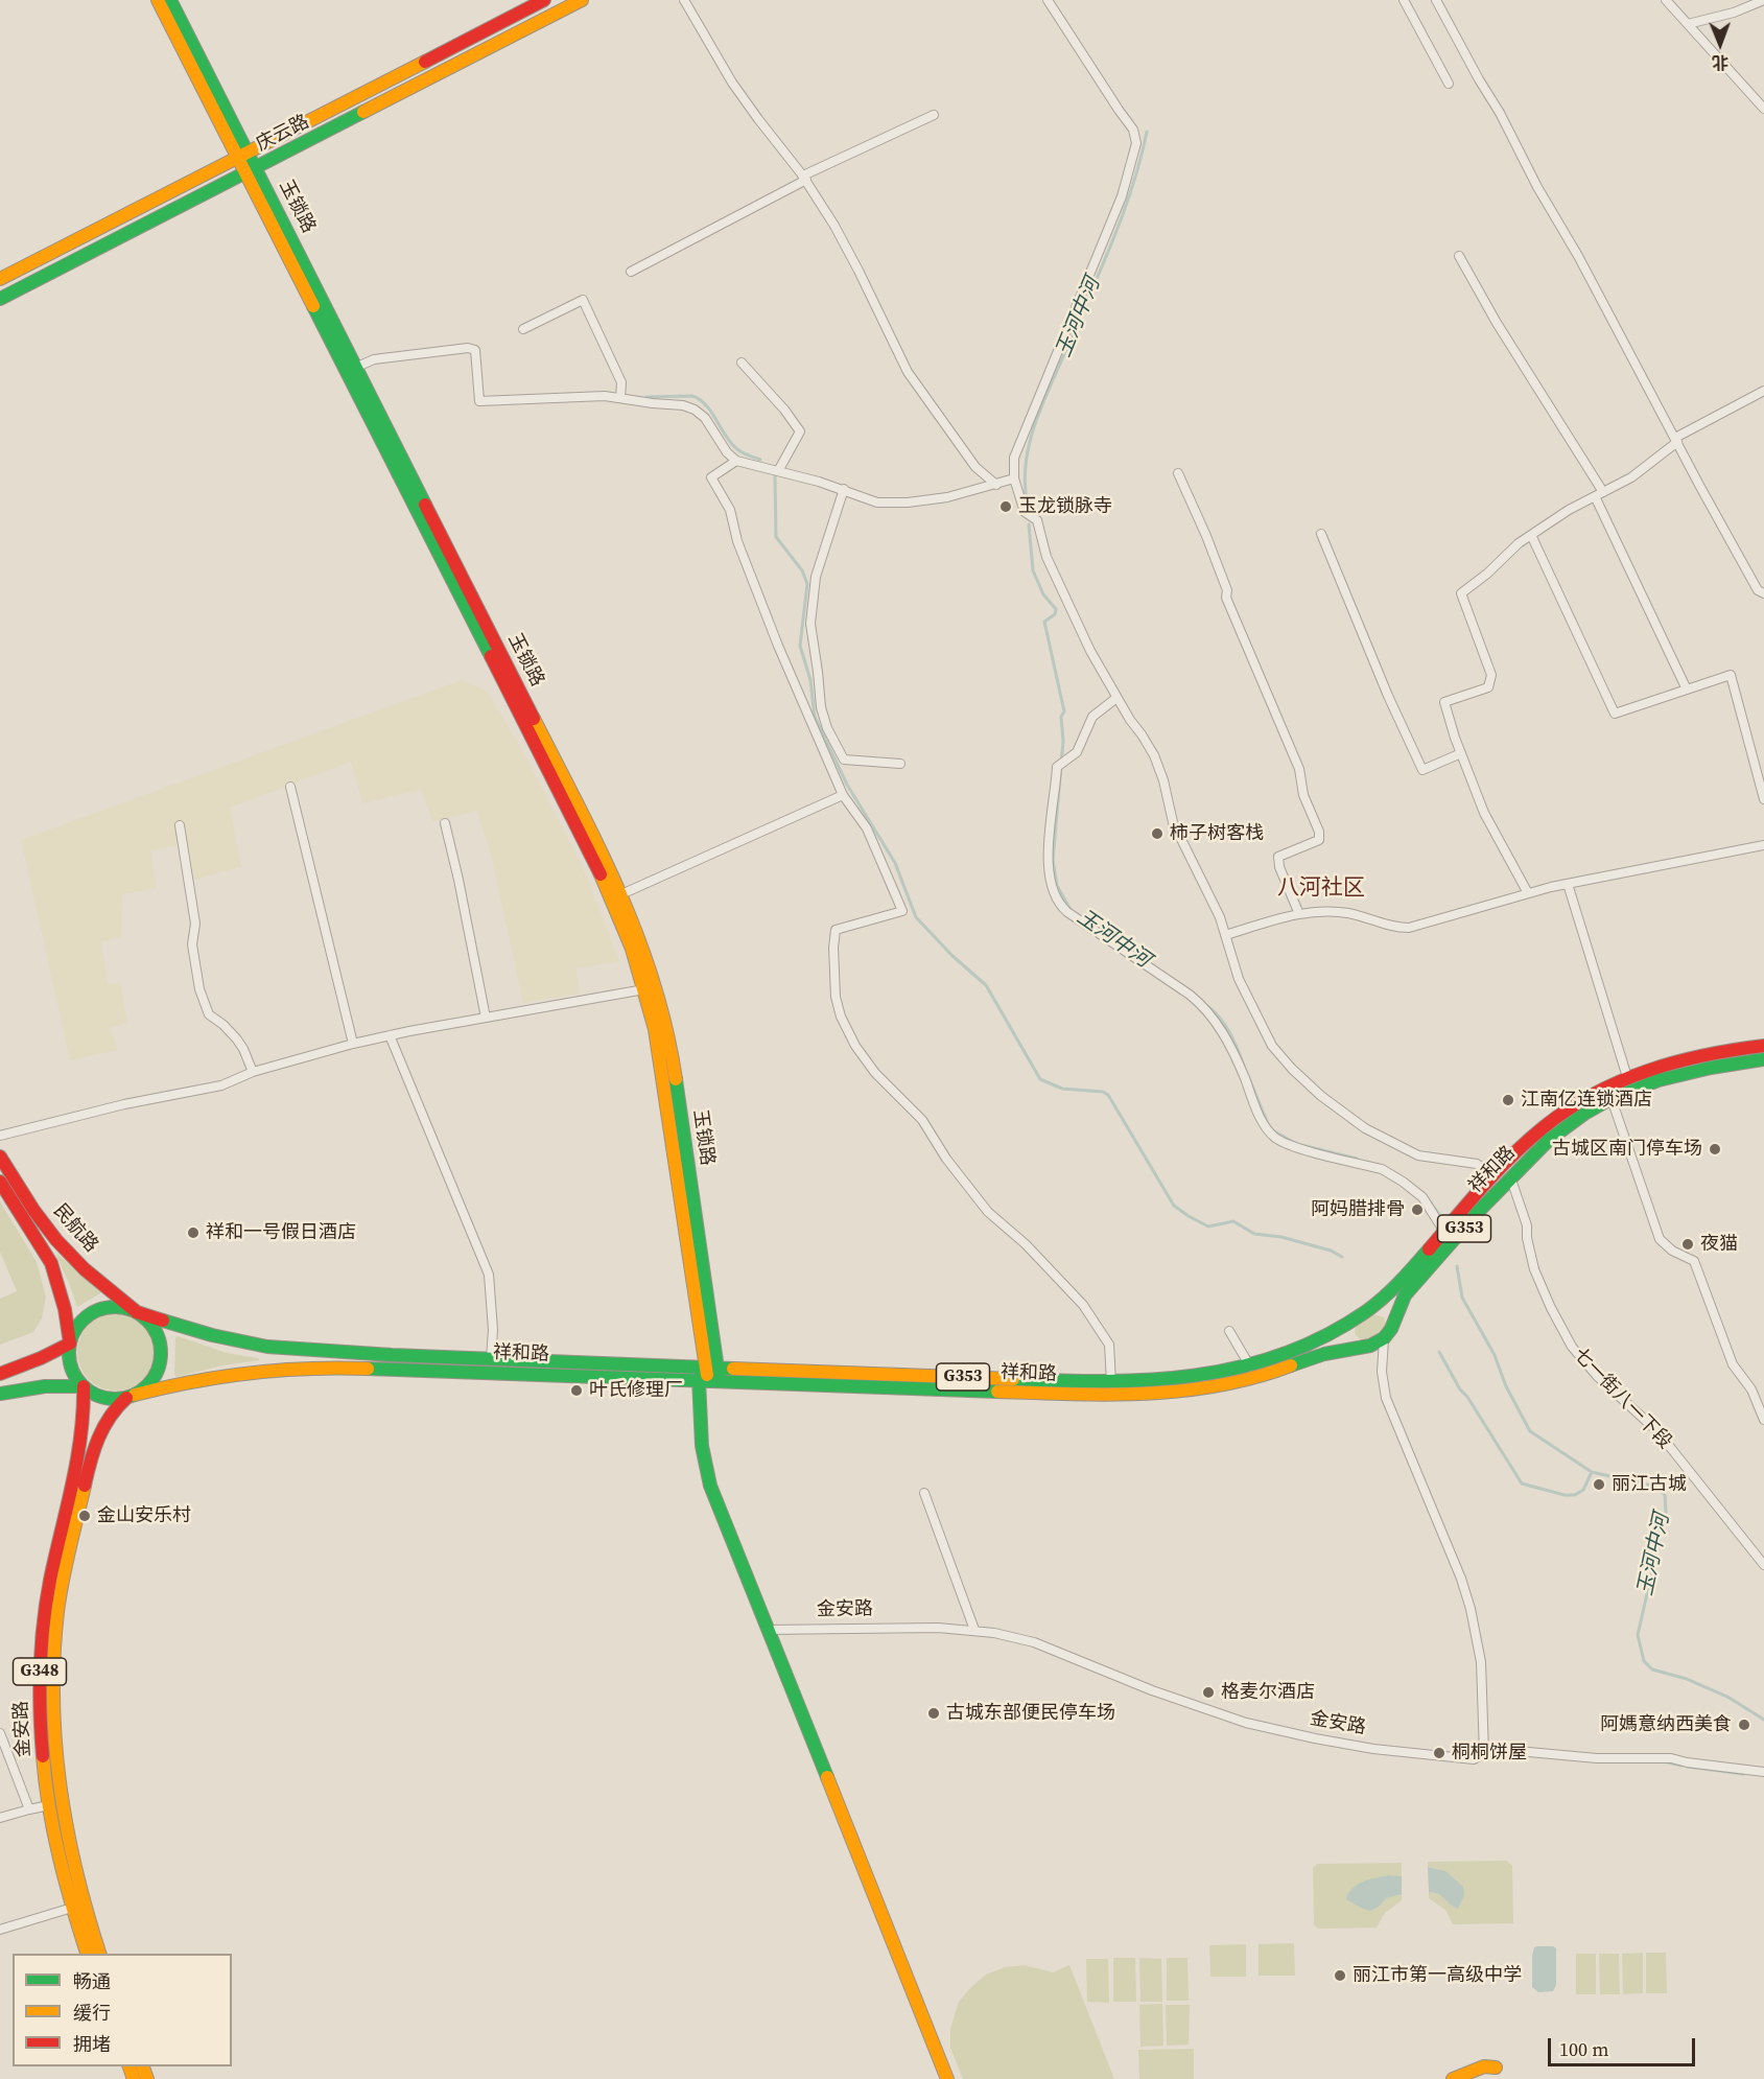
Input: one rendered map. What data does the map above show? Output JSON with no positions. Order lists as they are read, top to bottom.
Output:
{
  "streets": {
    "main road": [
      "庆云路",
      "玉锁路",
      "祥和路",
      "民航路",
      "G353",
      "金安路",
      "G348"
    ],
    "street": ["七一街八一下段"]
  },
  "crossings": [
    ["庆云路", "玉锁路"],
    ["玉锁路", "祥和路"],
    ["祥和路", "民航路"],
    ["祥和路", "七一街八一下段"],
    ["祥和路", "金安路"],
    ["祥和路", "G348"],
    ["民航路", "金安路"],
    ["民航路", "G348"],
    ["金安路", "G348"]
  ],
  "districts": ["八河社区"],
  "water": ["玉河中河"],
  "places": [
    "玉龙锁脉寺",
    "柿子树客栈",
    "江南亿连锁酒店",
    "古城区南门停车场",
    "阿妈腊排骨",
    "祥和一号假日酒店",
    "夜猫",
    "叶氏修理厂",
    "丽江古城",
    "金山安乐村",
    "格麦尔酒店",
    "古城东部便民停车场",
    "阿媽意纳西美食",
    "桐桐饼屋",
    "丽江市第一高级中学"
  ],
  "legend": ["畅通", "缓行", "拥堵"],
  "scale_bar": "100 m",
  "north": "bottom"
}
